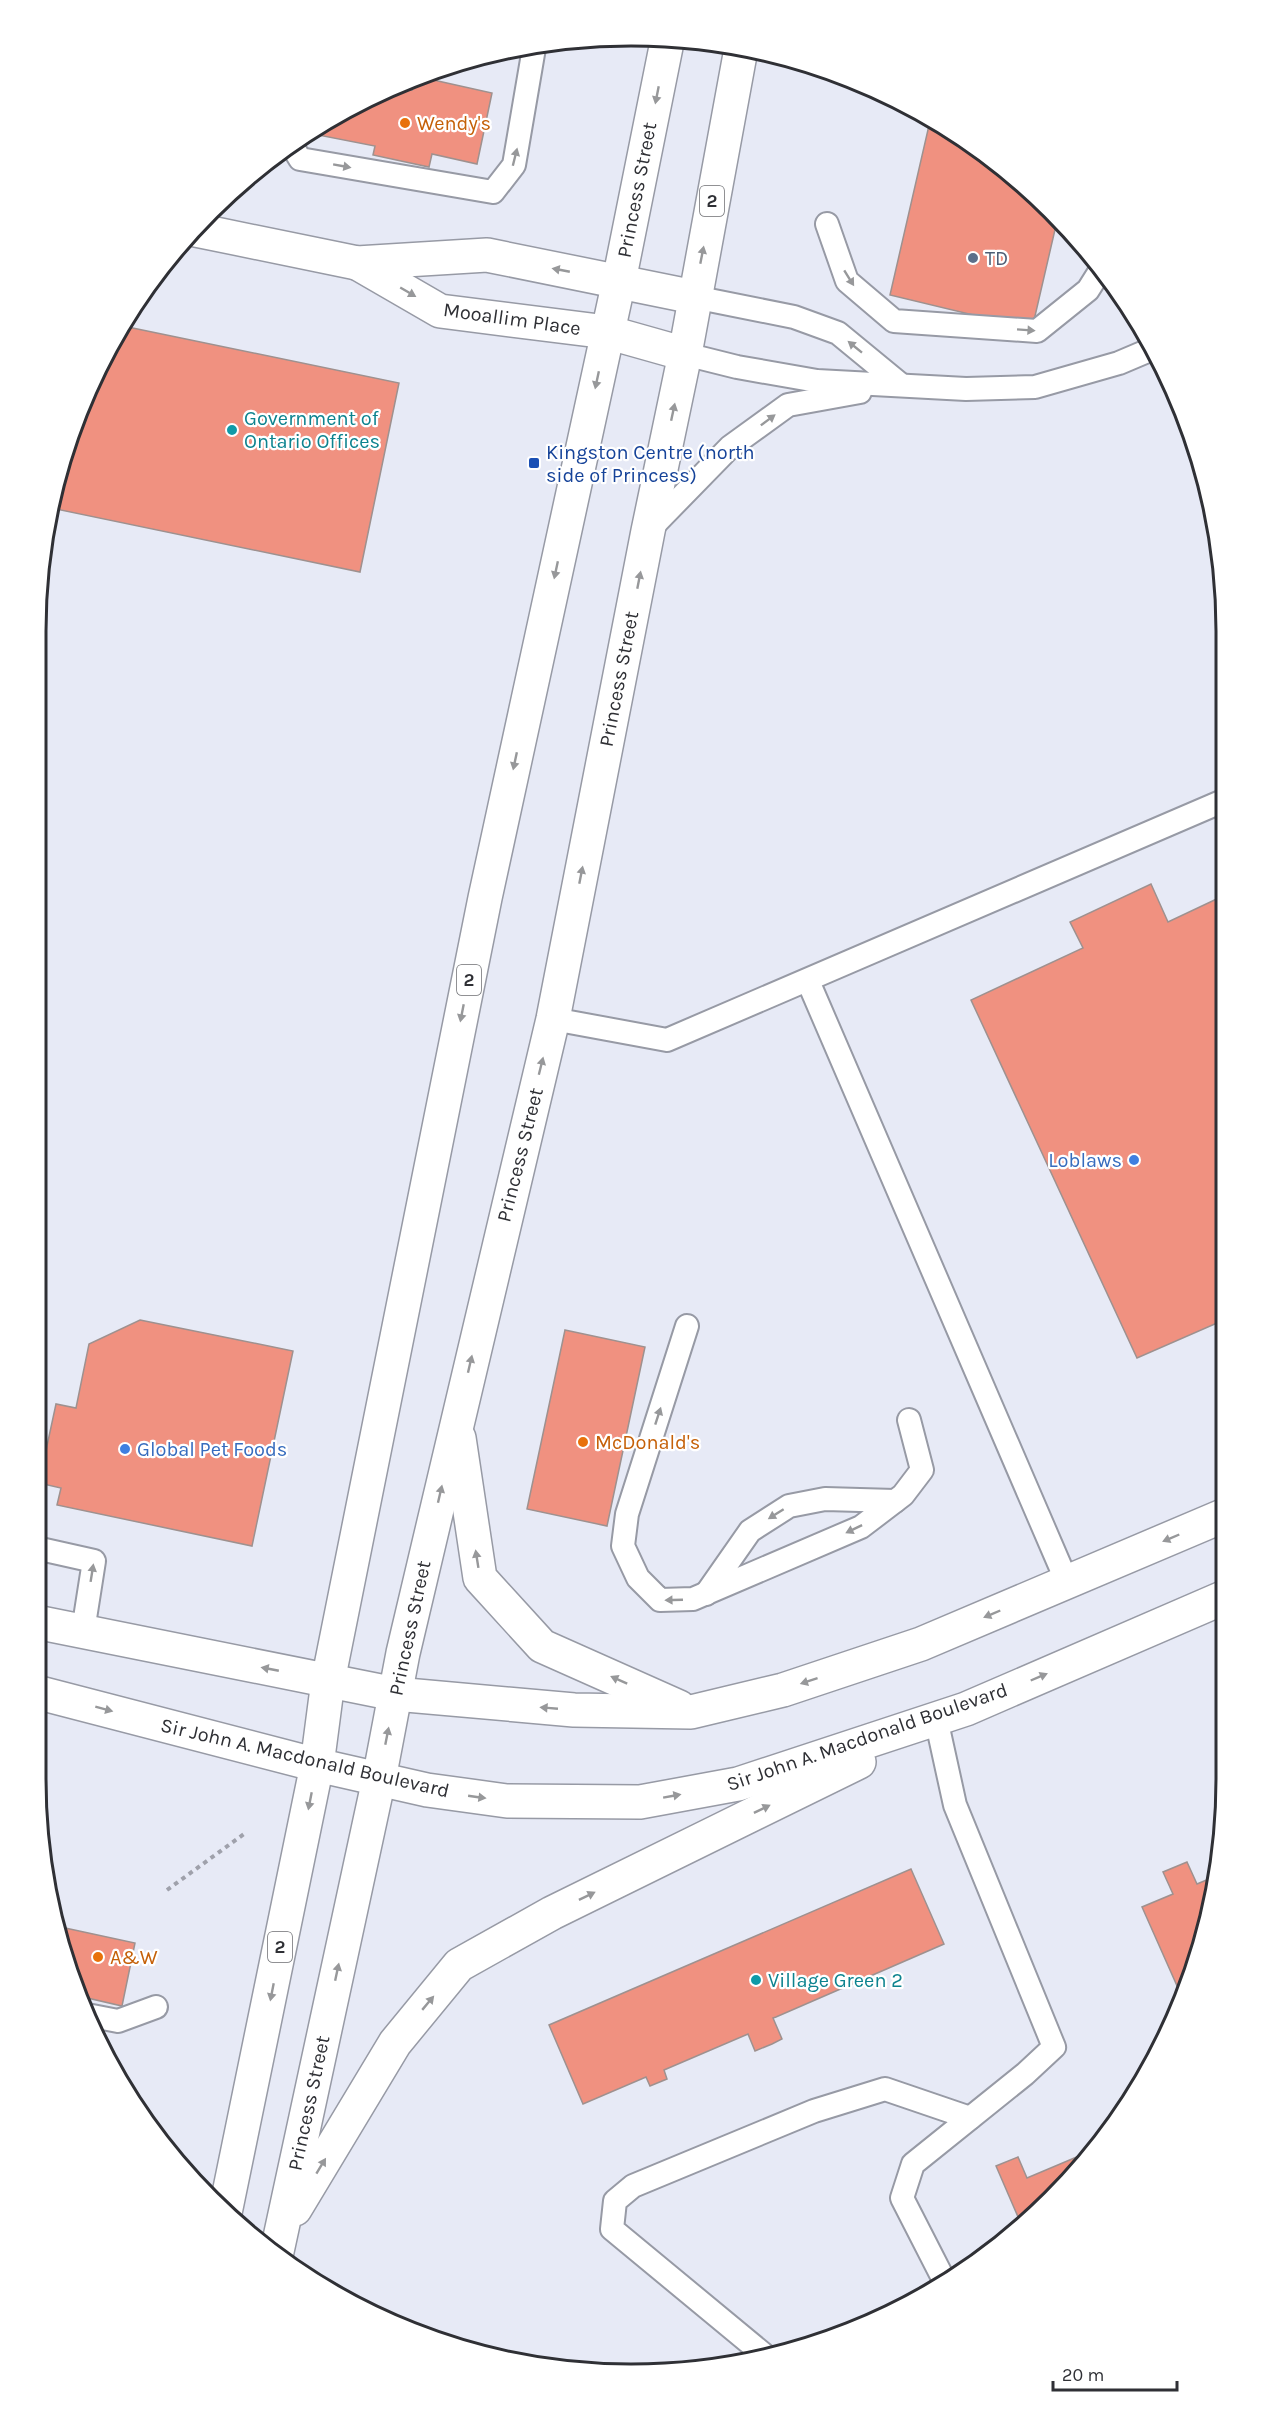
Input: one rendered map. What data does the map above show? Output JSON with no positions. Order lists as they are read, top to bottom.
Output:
{
  "streets": {
    "main road": [
      "Princess Street",
      "2",
      "Mooallim Place",
      "Sir John A. Macdonald Boulevard"
    ]
  },
  "crossings": [
    ["Princess Street", "Mooallim Place"],
    ["Princess Street", "Sir John A. Macdonald Boulevard"]
  ],
  "places": {
    "other": [
      "Wendy's",
      "TD",
      "Government of Ontario Offices",
      "Loblaws",
      "McDonald's",
      "Global Pet Foods",
      "A&W",
      "Village Green 2"
    ],
    "transit": ["Kingston Centre (north side of Princess)"]
  },
  "scale_bar": "20 m"
}
